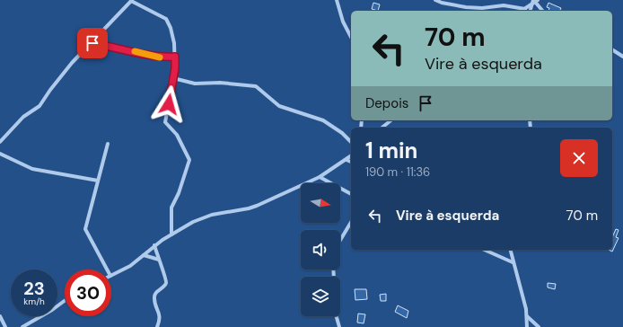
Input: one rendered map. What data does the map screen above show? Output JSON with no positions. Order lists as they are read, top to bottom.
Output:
{
  "north": "right",
  "page": {
    "turn": ["70 m", "Vire à esquerda"],
    "then": "Depois",
    "heading": ["1 min", "190 m · 11:36"],
    "list": [
      {
        "name": "Vire à esquerda",
        "value": "70 m"
      }
    ],
    "speed": "23 km/h",
    "limit": "30"
  }
}
